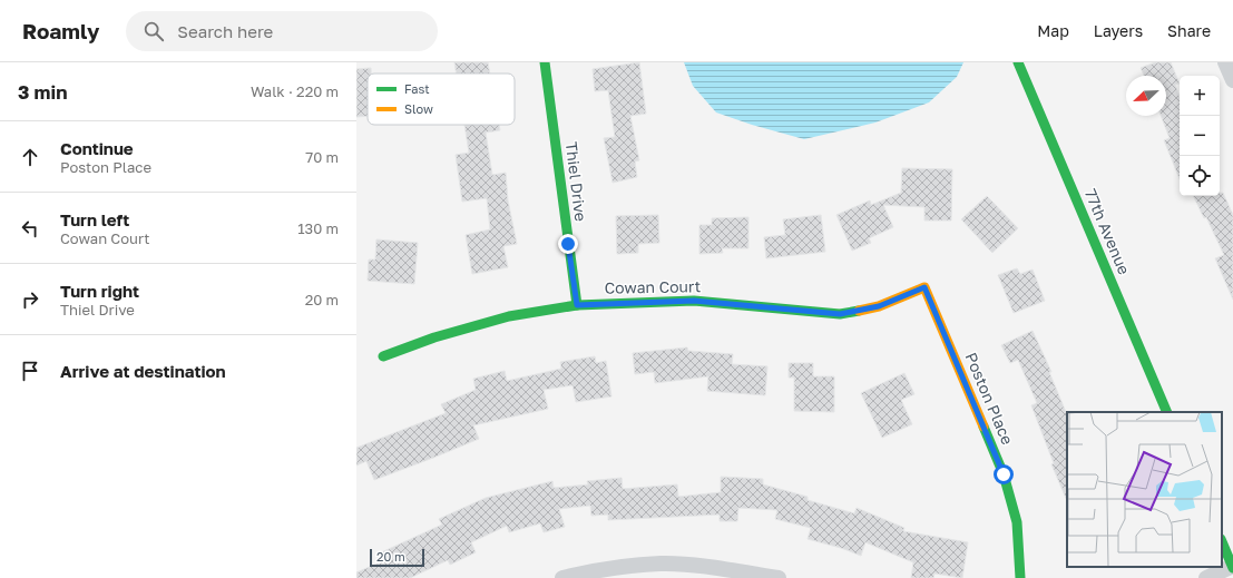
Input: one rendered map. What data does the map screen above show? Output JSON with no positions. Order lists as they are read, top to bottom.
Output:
{
  "streets": {
    "street": [
      "Thiel Drive",
      "77th Avenue",
      "Cowan Court",
      "Poston Place"
    ]
  },
  "crossings": [
    ["Thiel Drive", "Cowan Court"],
    ["Cowan Court", "Poston Place"]
  ],
  "legend": ["Fast", "Slow"],
  "scale_bar": "20 m",
  "north": "bottom left",
  "page": {
    "header": "Roamly",
    "search": "Search here",
    "nav": ["Map", "Layers", "Share"],
    "heading": ["3 min", "Walk · 220 m"],
    "map_buttons": ["+", "−"],
    "list": [
      ["Continue", "Poston Place", "70 m"],
      ["Turn left", "Cowan Court", "130 m"],
      ["Turn right", "Thiel Drive", "20 m"],
      "Arrive at destination"
    ],
    "scale": "20 m"
  }
}
